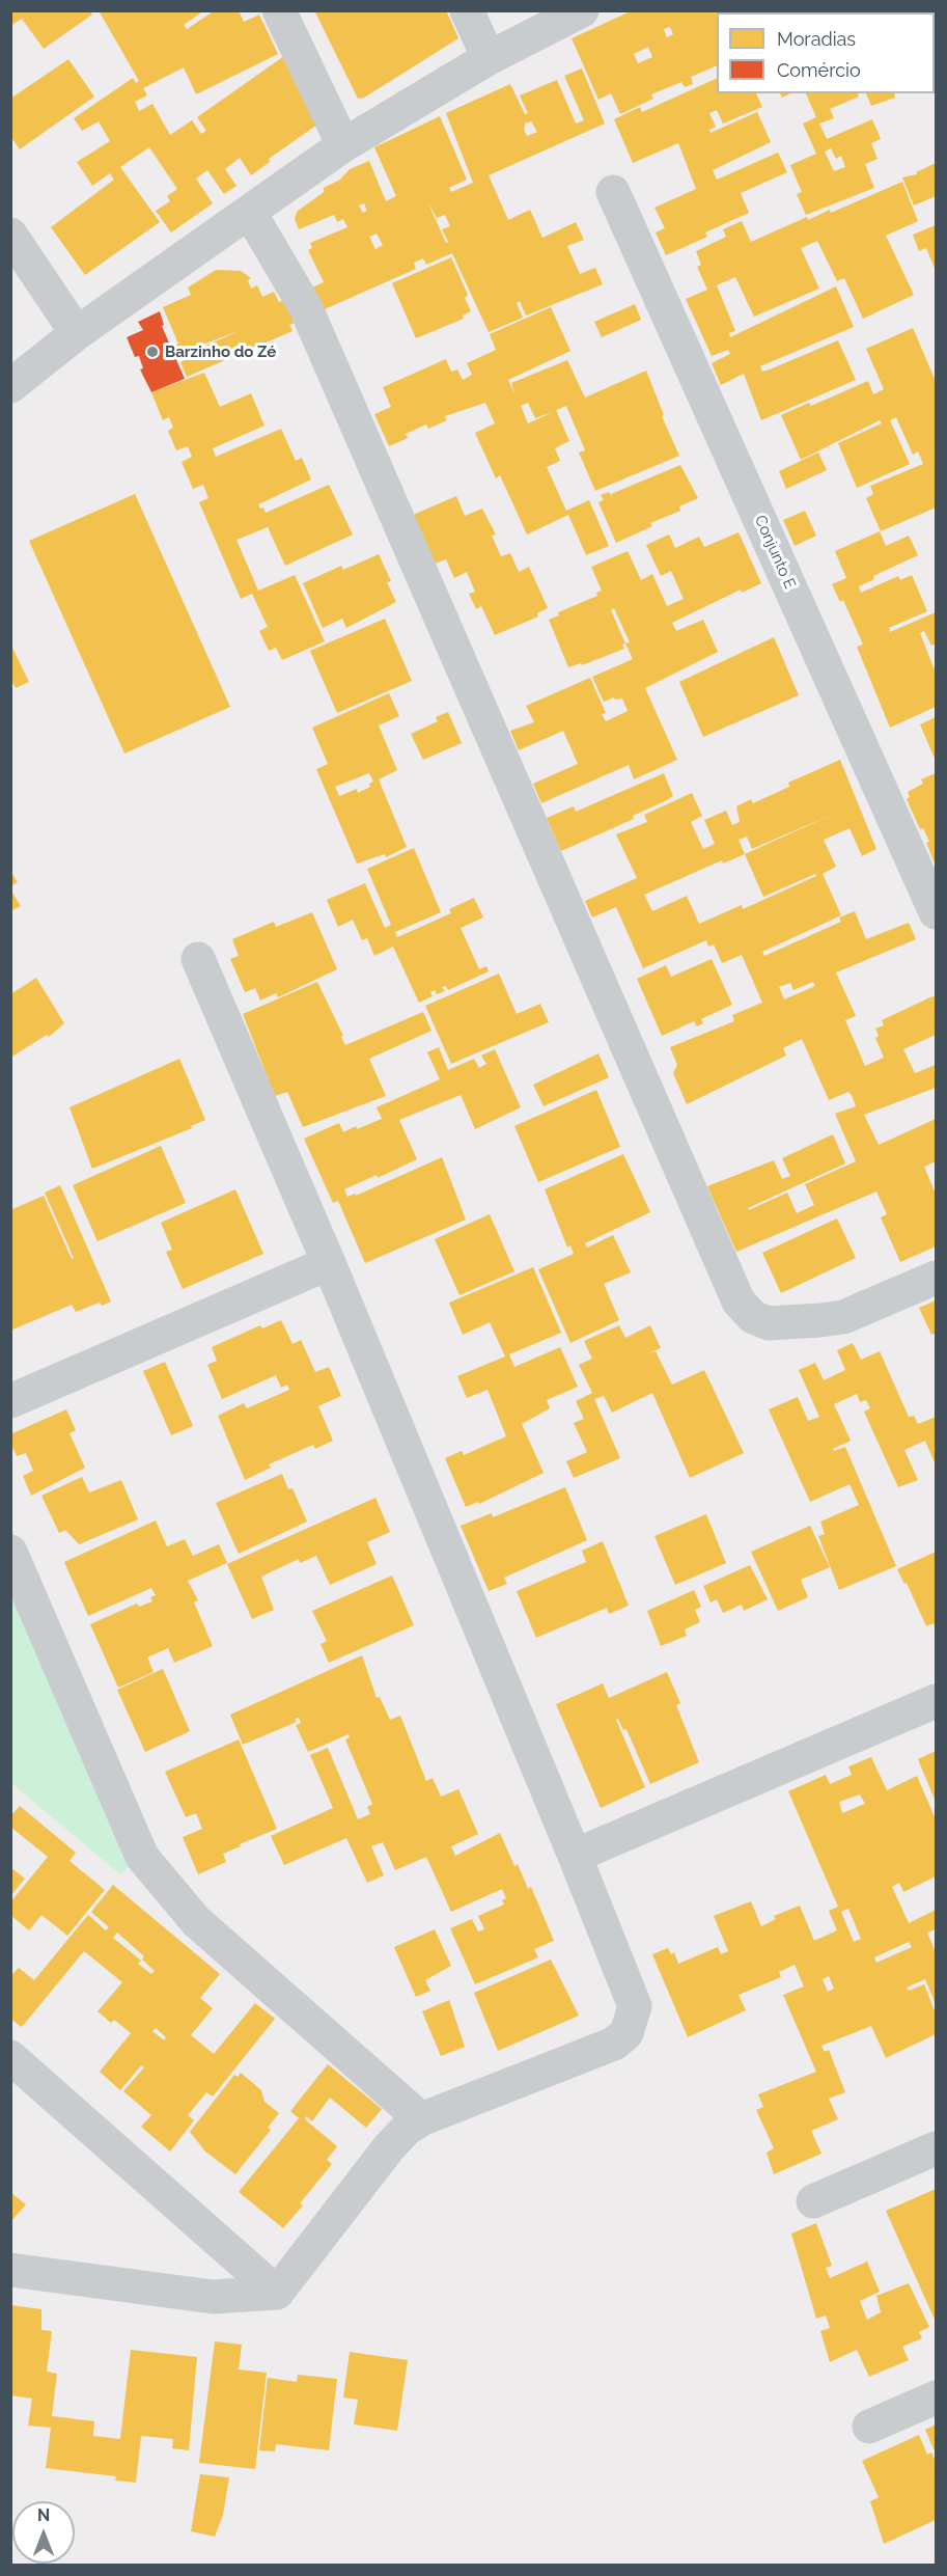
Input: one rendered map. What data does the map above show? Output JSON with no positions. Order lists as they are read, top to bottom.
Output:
{
  "streets": {
    "street": ["Conjunto E"]
  },
  "places": ["Barzinho do Zé"],
  "legend": ["Moradias", "Comércio"],
  "north": "top"
}
